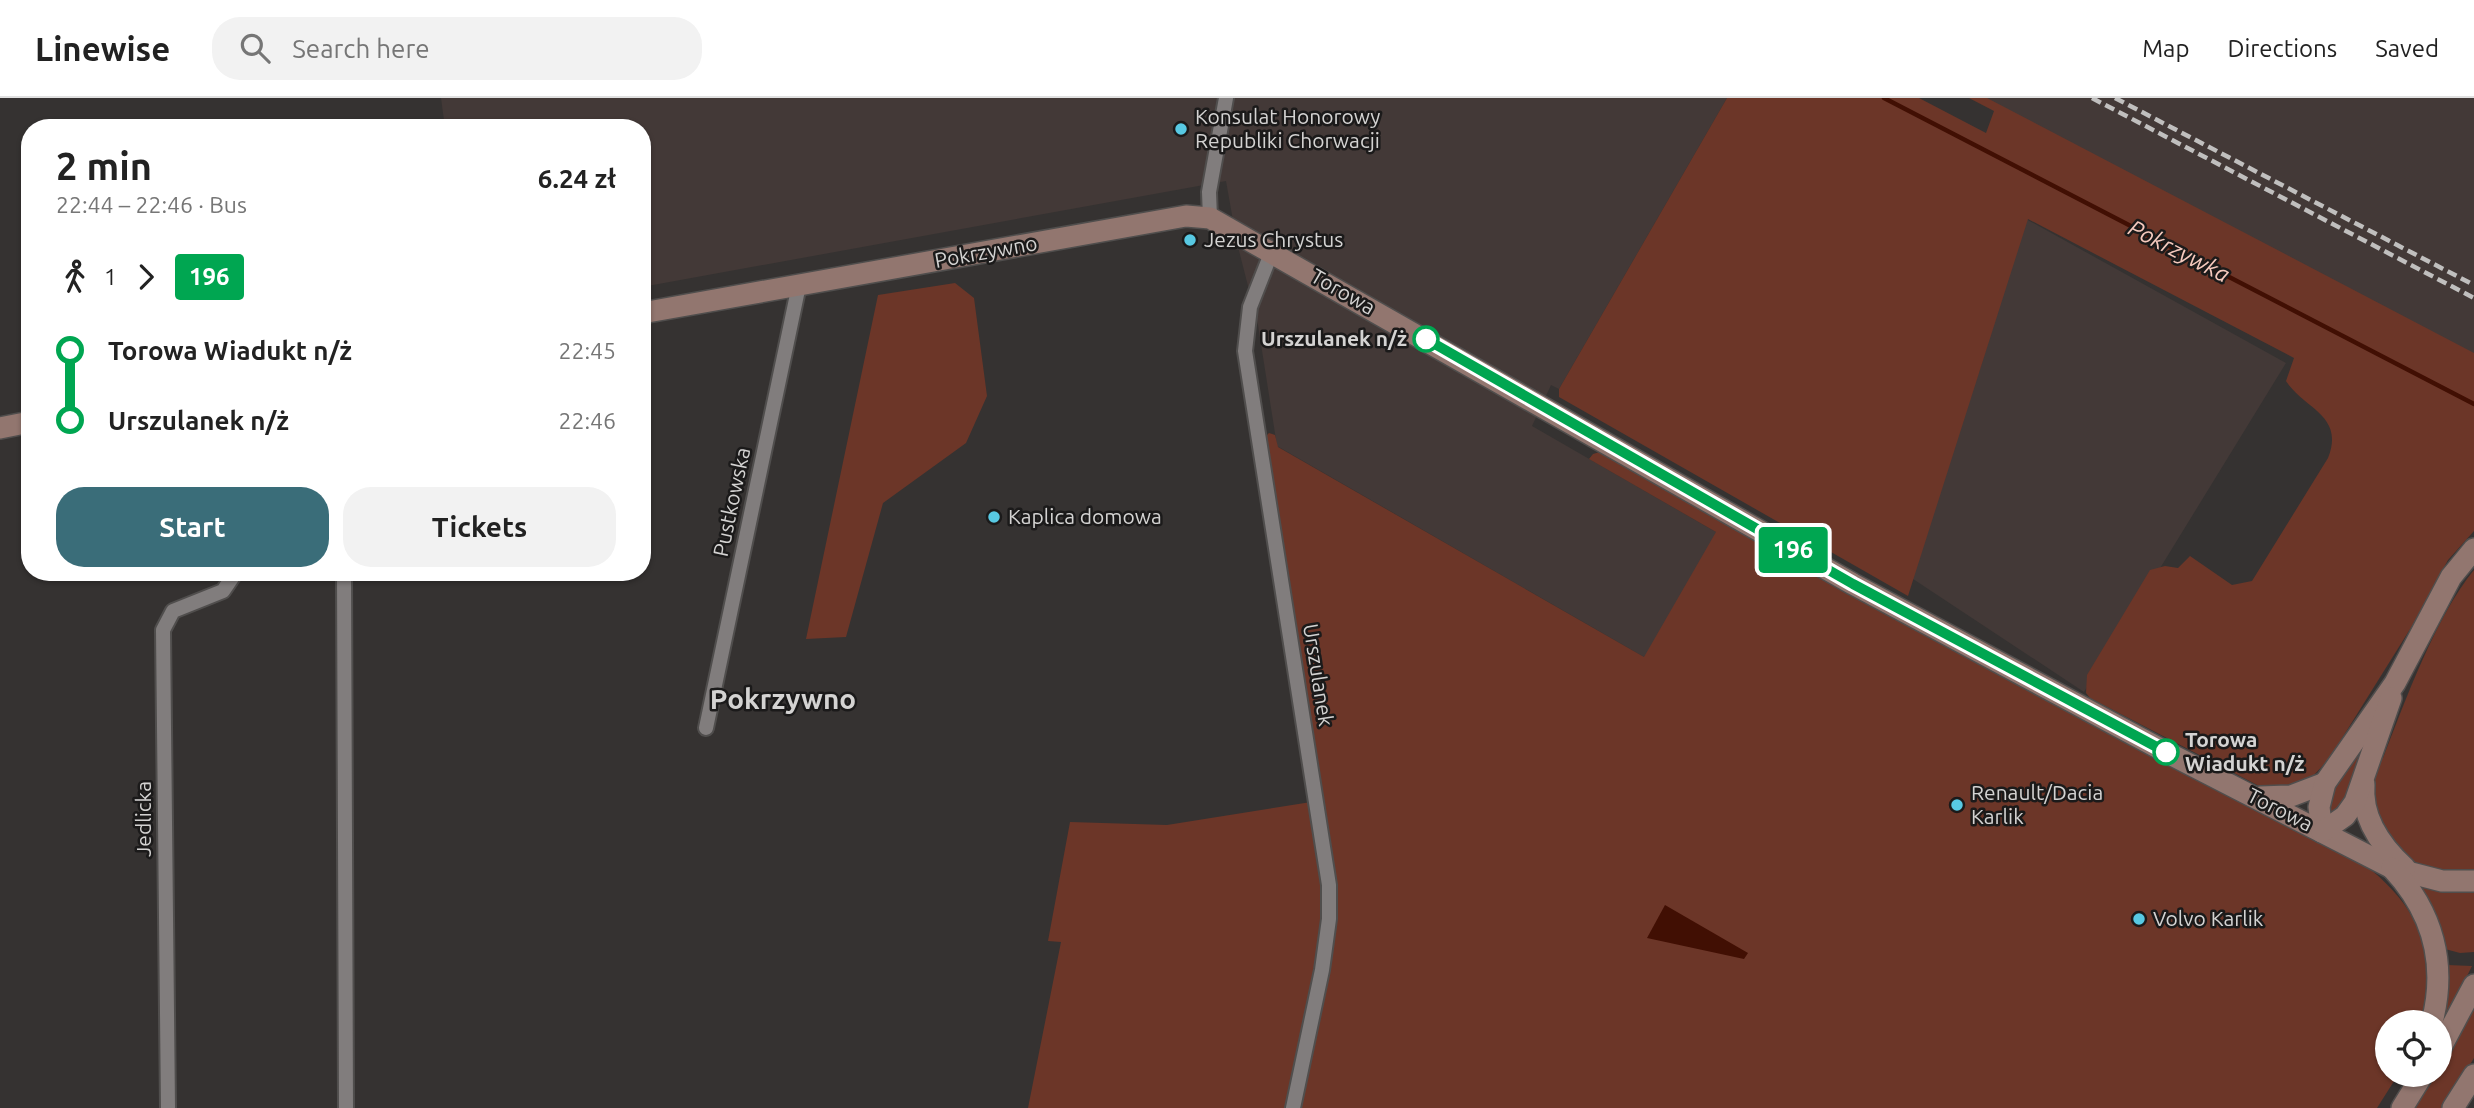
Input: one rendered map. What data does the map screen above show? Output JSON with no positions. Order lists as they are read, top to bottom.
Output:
{
  "streets": {
    "street": [
      "Pokrzywno",
      "Torowa",
      "Pustkowska",
      "Urszulanek",
      "Jedlicka"
    ]
  },
  "crossings": [
    ["Pokrzywno", "Torowa"],
    ["Pokrzywno", "Pustkowska"],
    ["Torowa", "Urszulanek"]
  ],
  "districts": ["Pokrzywno"],
  "water": ["Pokrzywka"],
  "places": [
    "Konsulat Honorowy Republiki Chorwacji",
    "Jezus Chrystus",
    "Urszulanek n/ż",
    "Kaplica domowa",
    "Torowa Wiadukt n/ż",
    "Renault/Dacia Karlik",
    "Volvo Karlik"
  ],
  "lines": ["bus line 196"],
  "page": {
    "header": "Linewise",
    "search": "Search here",
    "nav": ["Map", "Directions", "Saved"],
    "on_map": "196",
    "heading": ["2 min", "22:44 – 22:46 · Bus", "6.24 zł"],
    "legs": ["1", "196"],
    "list": [
      {
        "name": "Torowa Wiadukt n/ż",
        "value": "22:45"
      },
      {
        "name": "Urszulanek n/ż",
        "value": "22:46"
      }
    ],
    "buttons": ["Start", "Tickets"]
  }
}
